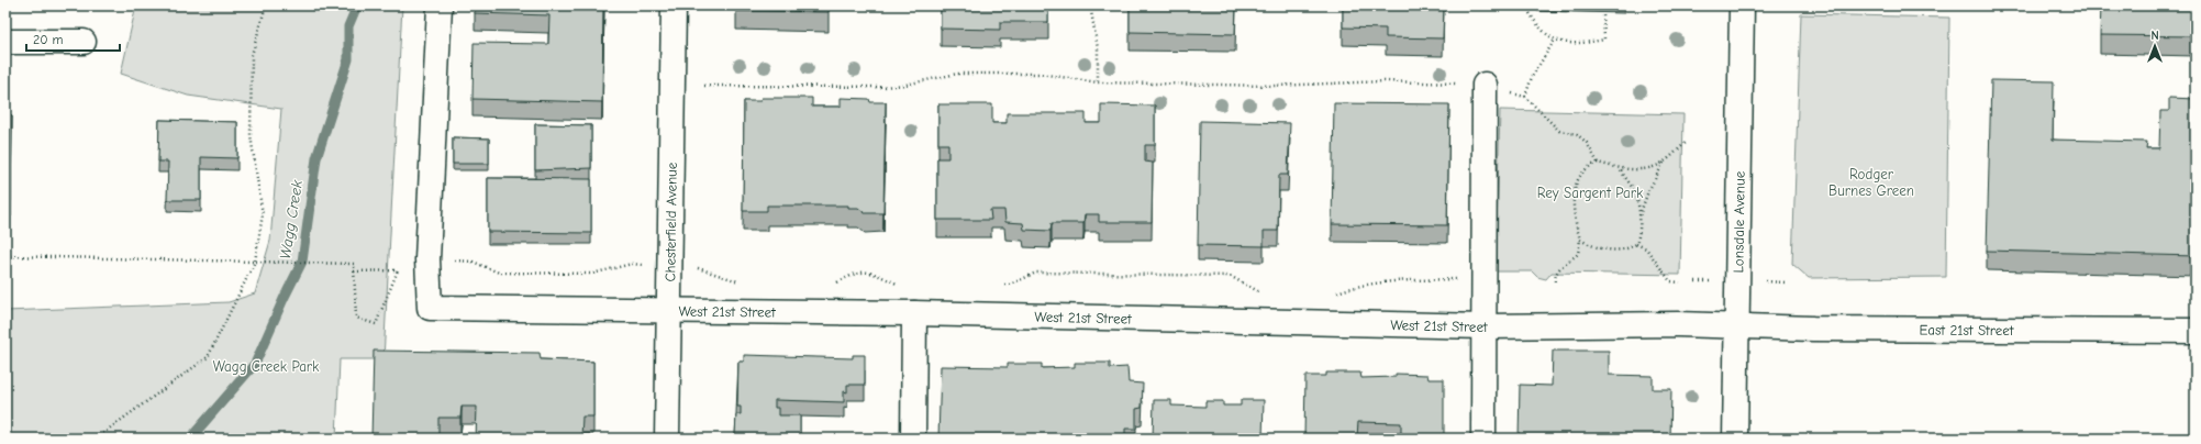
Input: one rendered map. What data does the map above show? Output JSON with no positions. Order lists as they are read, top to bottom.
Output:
{
  "streets": {
    "street": [
      "Chesterfield Avenue",
      "Lonsdale Avenue",
      "West 21st Street",
      "East 21st Street"
    ]
  },
  "crossings": [
    ["Chesterfield Avenue", "West 21st Street"],
    ["Lonsdale Avenue", "West 21st Street"],
    ["Lonsdale Avenue", "East 21st Street"],
    ["West 21st Street", "East 21st Street"]
  ],
  "water": ["Wagg Creek"],
  "parks": ["Rodger Burnes Green", "Rey Sargent Park", "Wagg Creek Park"],
  "scale_bar": "20 m",
  "north": "top"
}
